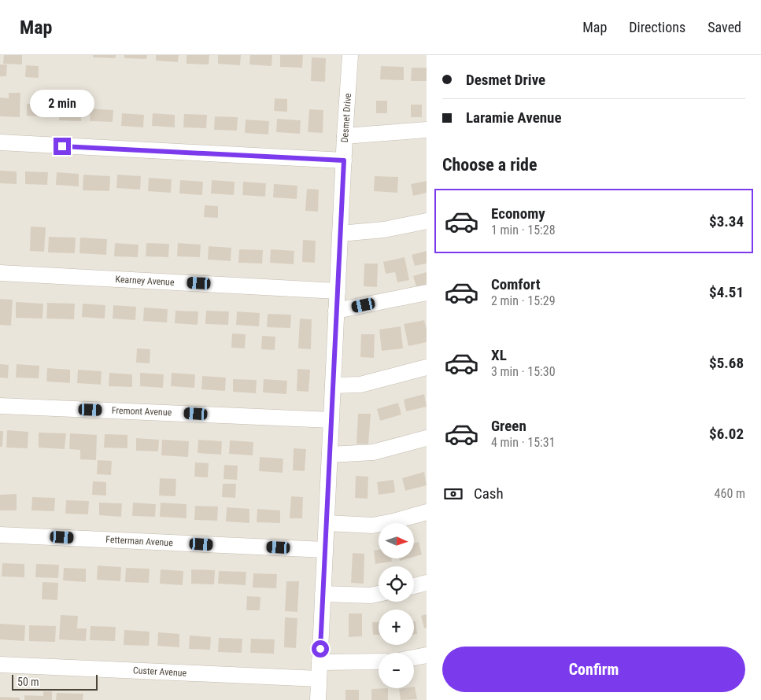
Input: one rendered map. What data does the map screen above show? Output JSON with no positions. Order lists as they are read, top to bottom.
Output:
{
  "streets": {
    "street": [
      "Desmet Drive",
      "Kearney Avenue",
      "Fremont Avenue",
      "Fetterman Avenue",
      "Custer Avenue"
    ]
  },
  "crossings": [
    ["Desmet Drive", "Kearney Avenue"],
    ["Desmet Drive", "Fremont Avenue"],
    ["Desmet Drive", "Fetterman Avenue"],
    ["Desmet Drive", "Custer Avenue"]
  ],
  "scale_bar": "50 m",
  "north": "right",
  "page": {
    "header": "Map",
    "nav": ["Map", "Directions", "Saved"],
    "banner": ["Desmet Drive", "Laramie Avenue"],
    "bubble": "2 min",
    "heading": "Choose a ride",
    "list": [
      {
        "name": "Economy",
        "note": "1 min · 15:28",
        "value": "$3.34"
      },
      {
        "name": "Comfort",
        "note": "2 min · 15:29",
        "value": "$4.51"
      },
      {
        "name": "XL",
        "note": "3 min · 15:30",
        "value": "$5.68"
      },
      {
        "name": "Green",
        "note": "4 min · 15:31",
        "value": "$6.02"
      }
    ],
    "pay": ["Cash", "460 m"],
    "map_buttons": ["+", "−"],
    "buttons": "Confirm",
    "scale": "50 m"
  }
}
